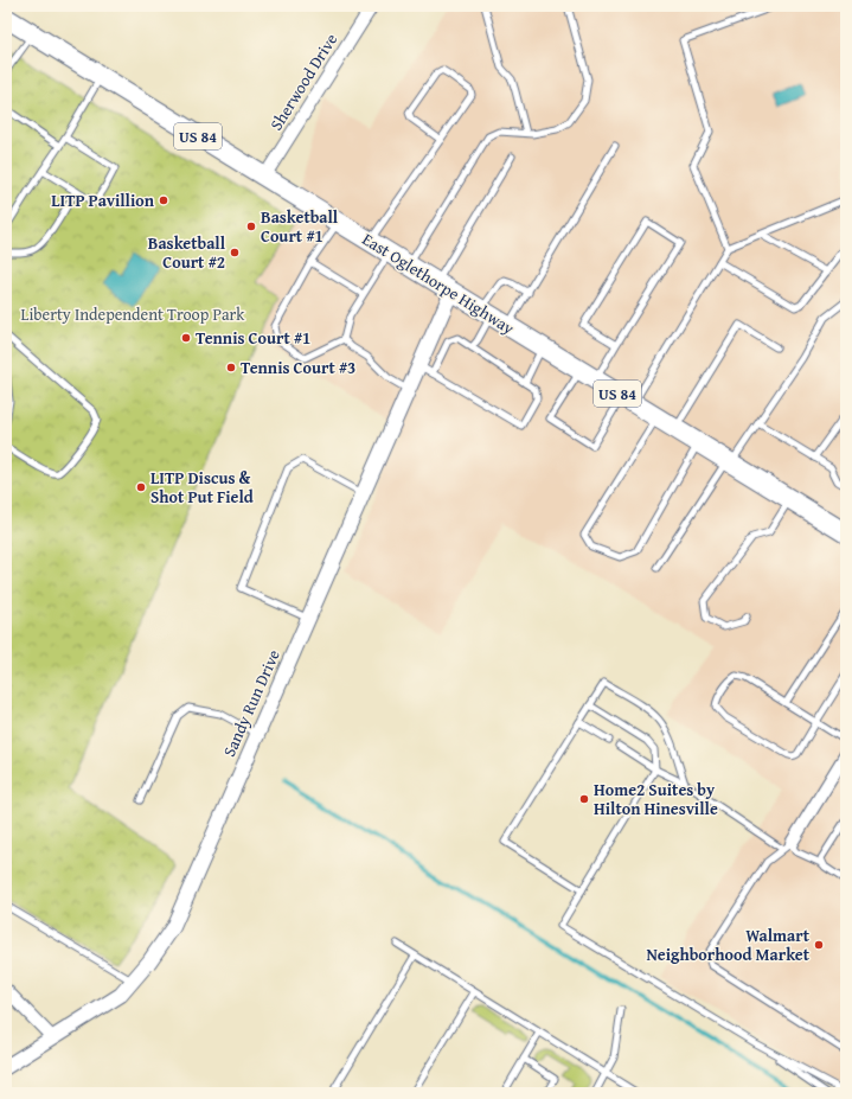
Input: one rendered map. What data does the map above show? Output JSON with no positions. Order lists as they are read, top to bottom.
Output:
{
  "streets": {
    "highway": ["US 84", "East Oglethorpe Highway"],
    "street": ["Sherwood Drive", "Sandy Run Drive"]
  },
  "crossings": [
    ["Sherwood Drive", "East Oglethorpe Highway"],
    ["East Oglethorpe Highway", "Sandy Run Drive"]
  ],
  "parks": ["Liberty Independent Troop Park"],
  "places": [
    "LITP Pavillion",
    "Basketball Court #1",
    "Basketball Court #2",
    "Tennis Court #1",
    "Tennis Court #3",
    "LITP Discus & Shot Put Field",
    "Home2 Suites by Hilton Hinesville",
    "Walmart Neighborhood Market"
  ]
}
